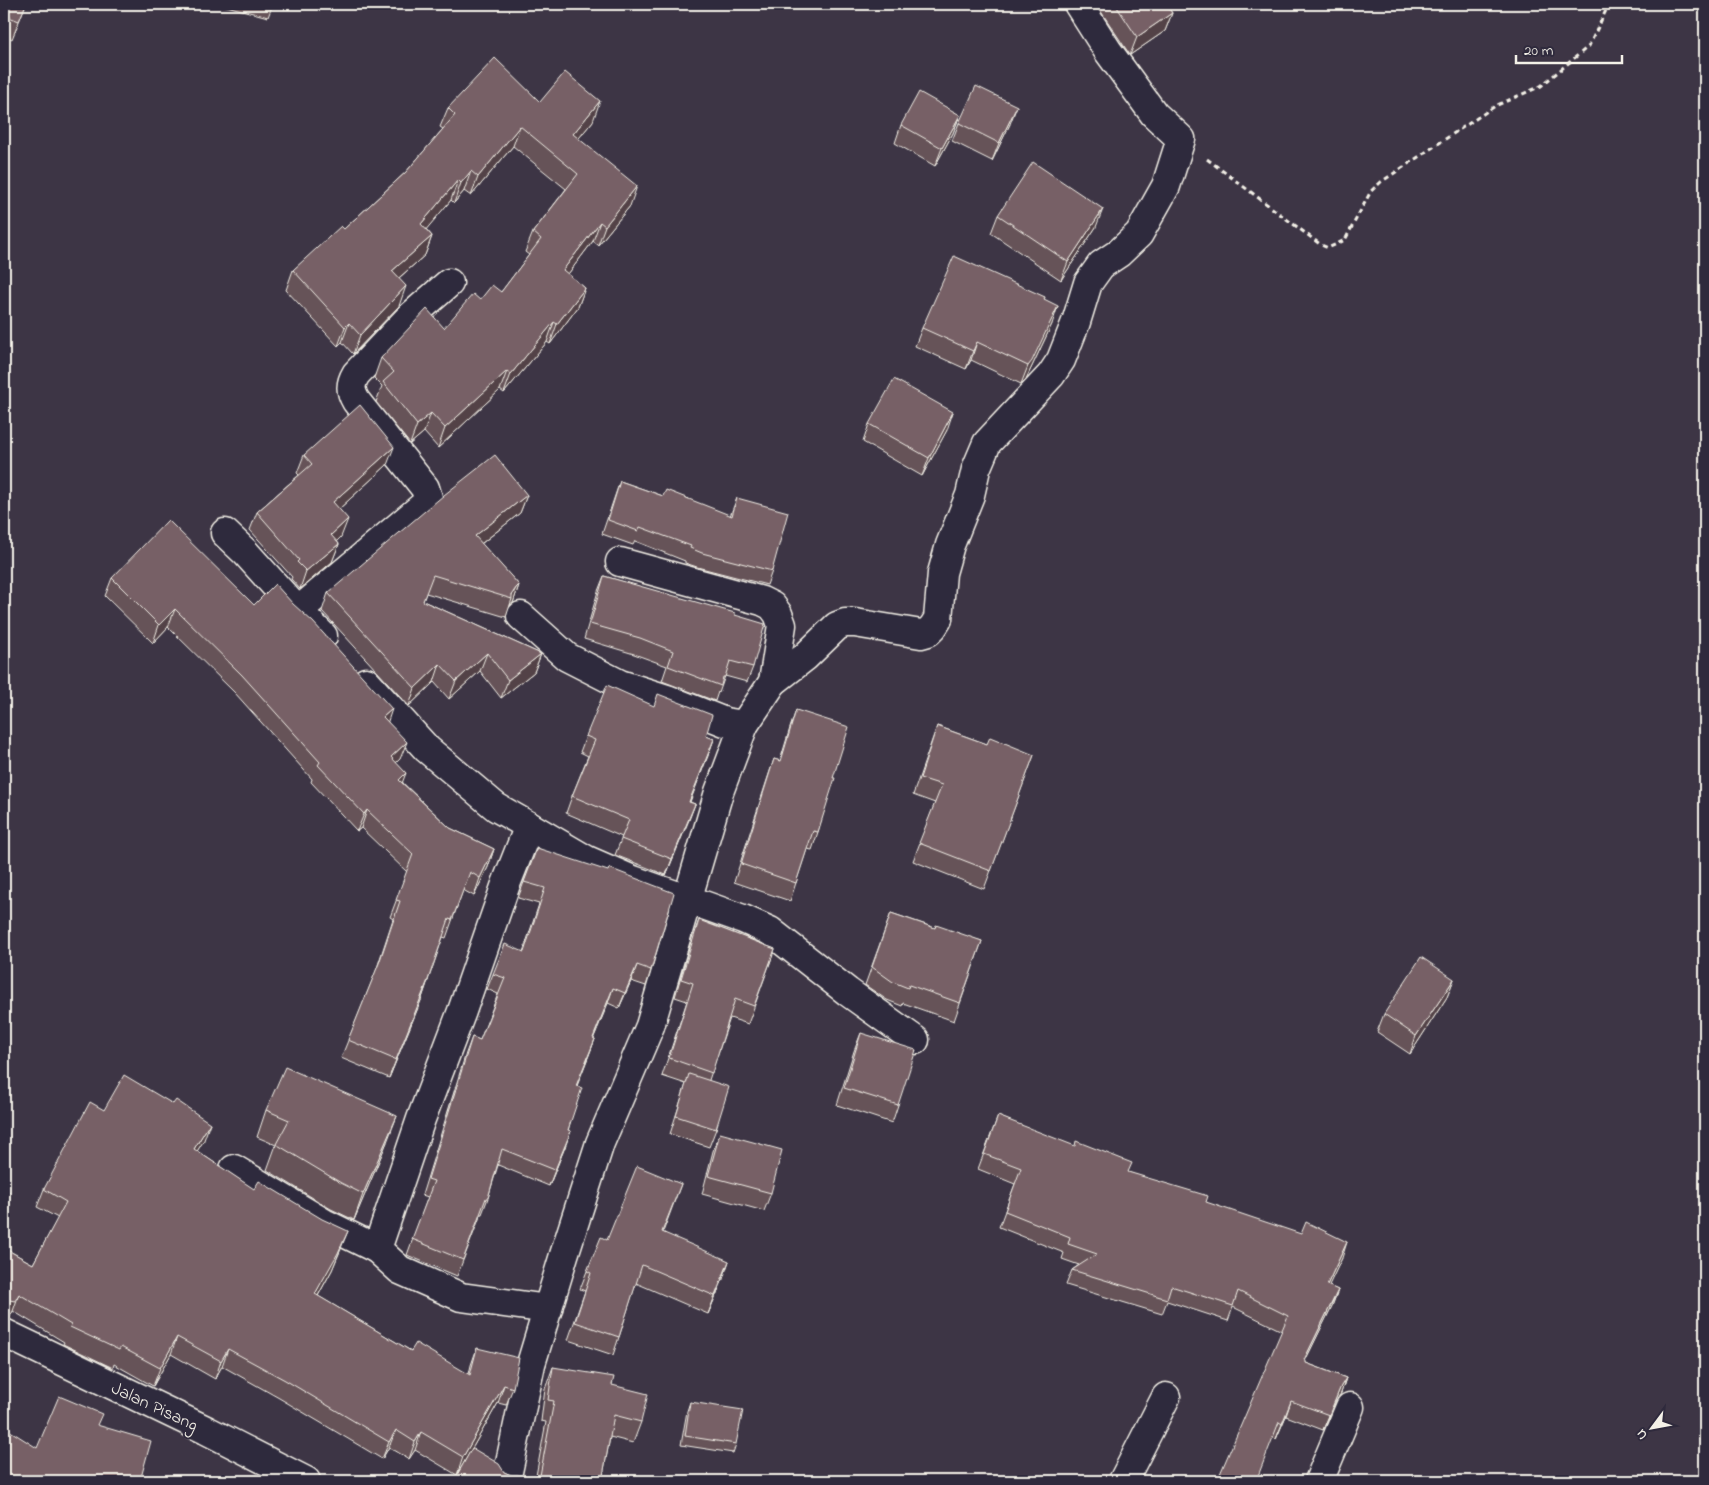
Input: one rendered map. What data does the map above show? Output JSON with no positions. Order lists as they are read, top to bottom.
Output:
{
  "streets": {
    "street": ["Jalan Pisang"]
  },
  "scale_bar": "20 m",
  "north": "bottom left"
}
